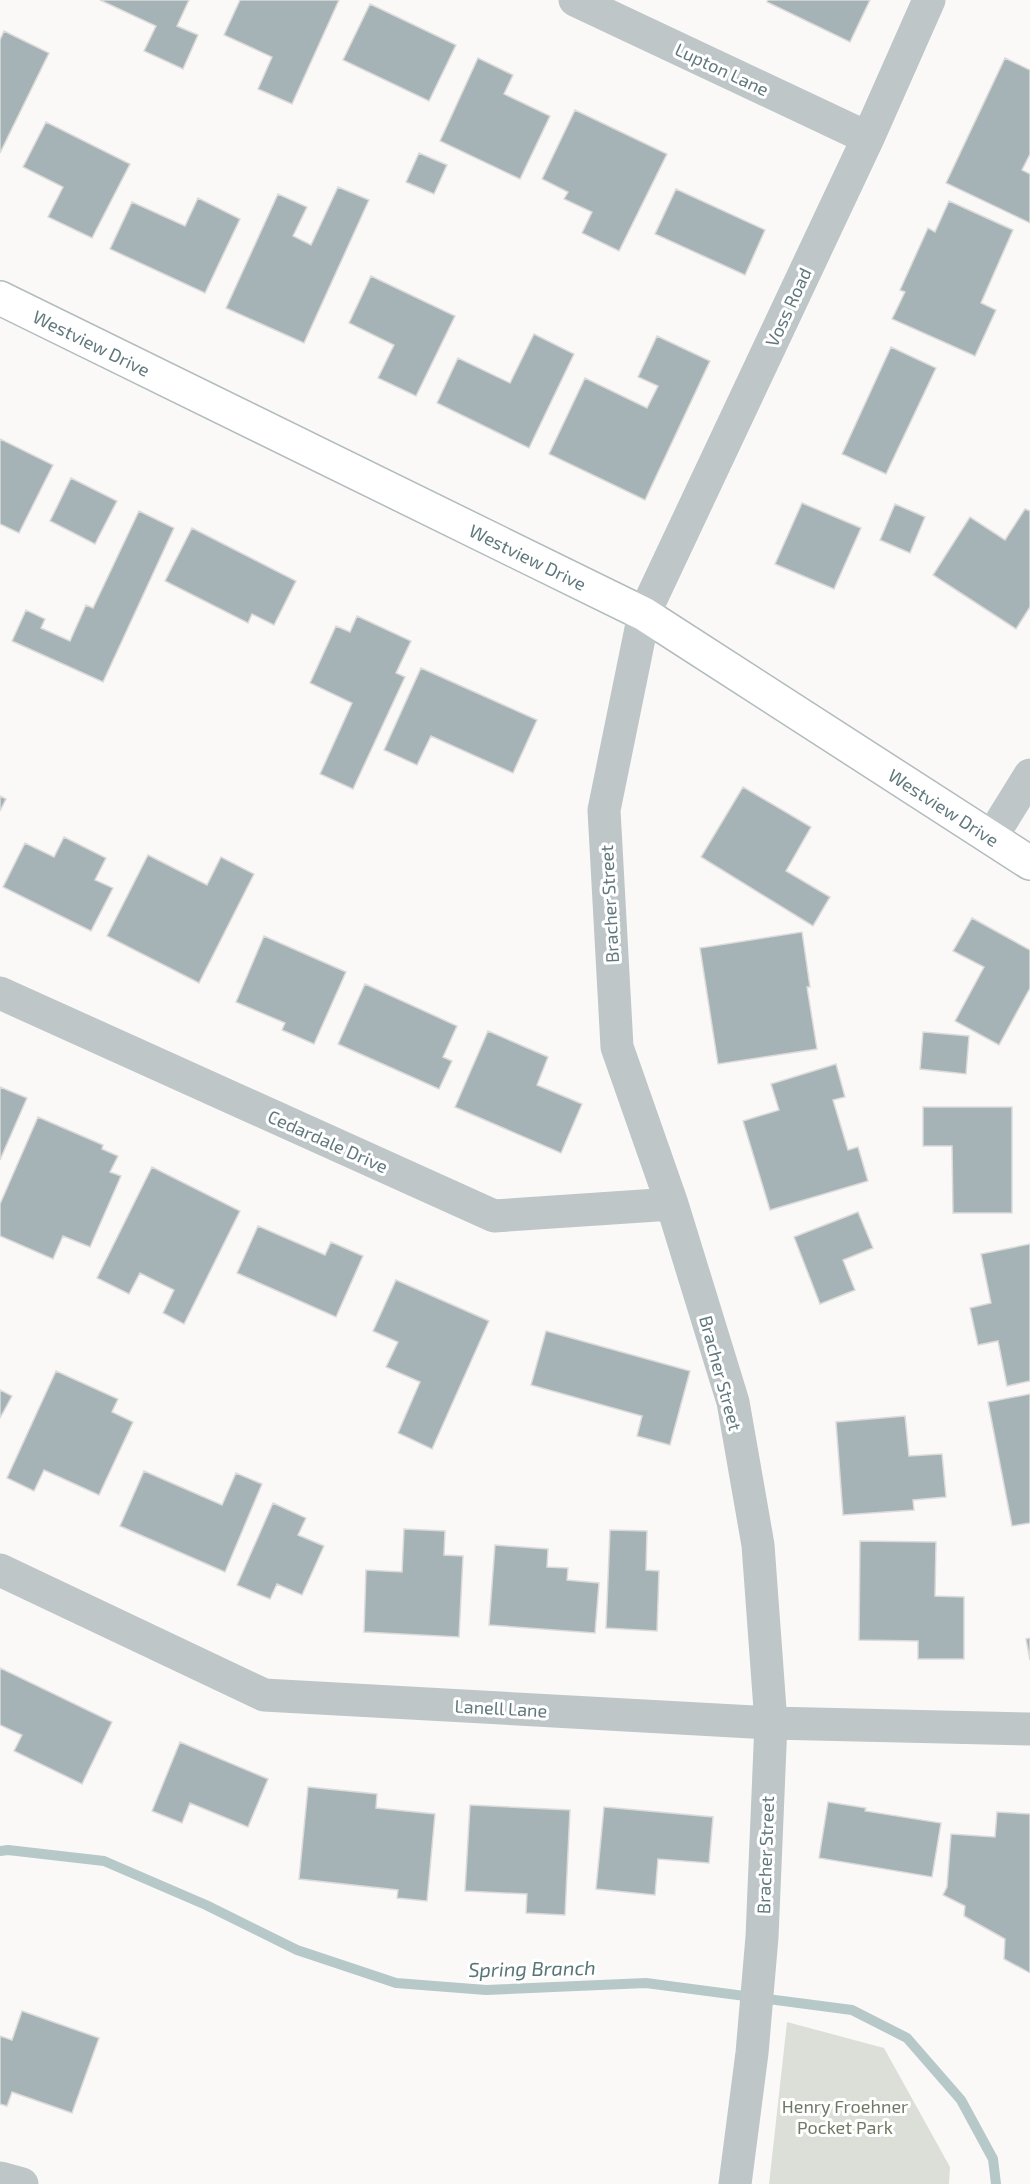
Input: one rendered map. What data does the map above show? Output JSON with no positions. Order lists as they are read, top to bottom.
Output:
{
  "streets": {
    "main road": ["Westview Drive"],
    "street": [
      "Lupton Lane",
      "Voss Road",
      "Bracher Street",
      "Cedardale Drive",
      "Lanell Lane"
    ]
  },
  "crossings": [
    ["Lupton Lane", "Voss Road"],
    ["Voss Road", "Westview Drive"],
    ["Voss Road", "Bracher Street"],
    ["Westview Drive", "Bracher Street"],
    ["Bracher Street", "Cedardale Drive"],
    ["Bracher Street", "Lanell Lane"]
  ],
  "water": ["Spring Branch"],
  "parks": ["Henry Froehner Pocket Park"]
}
